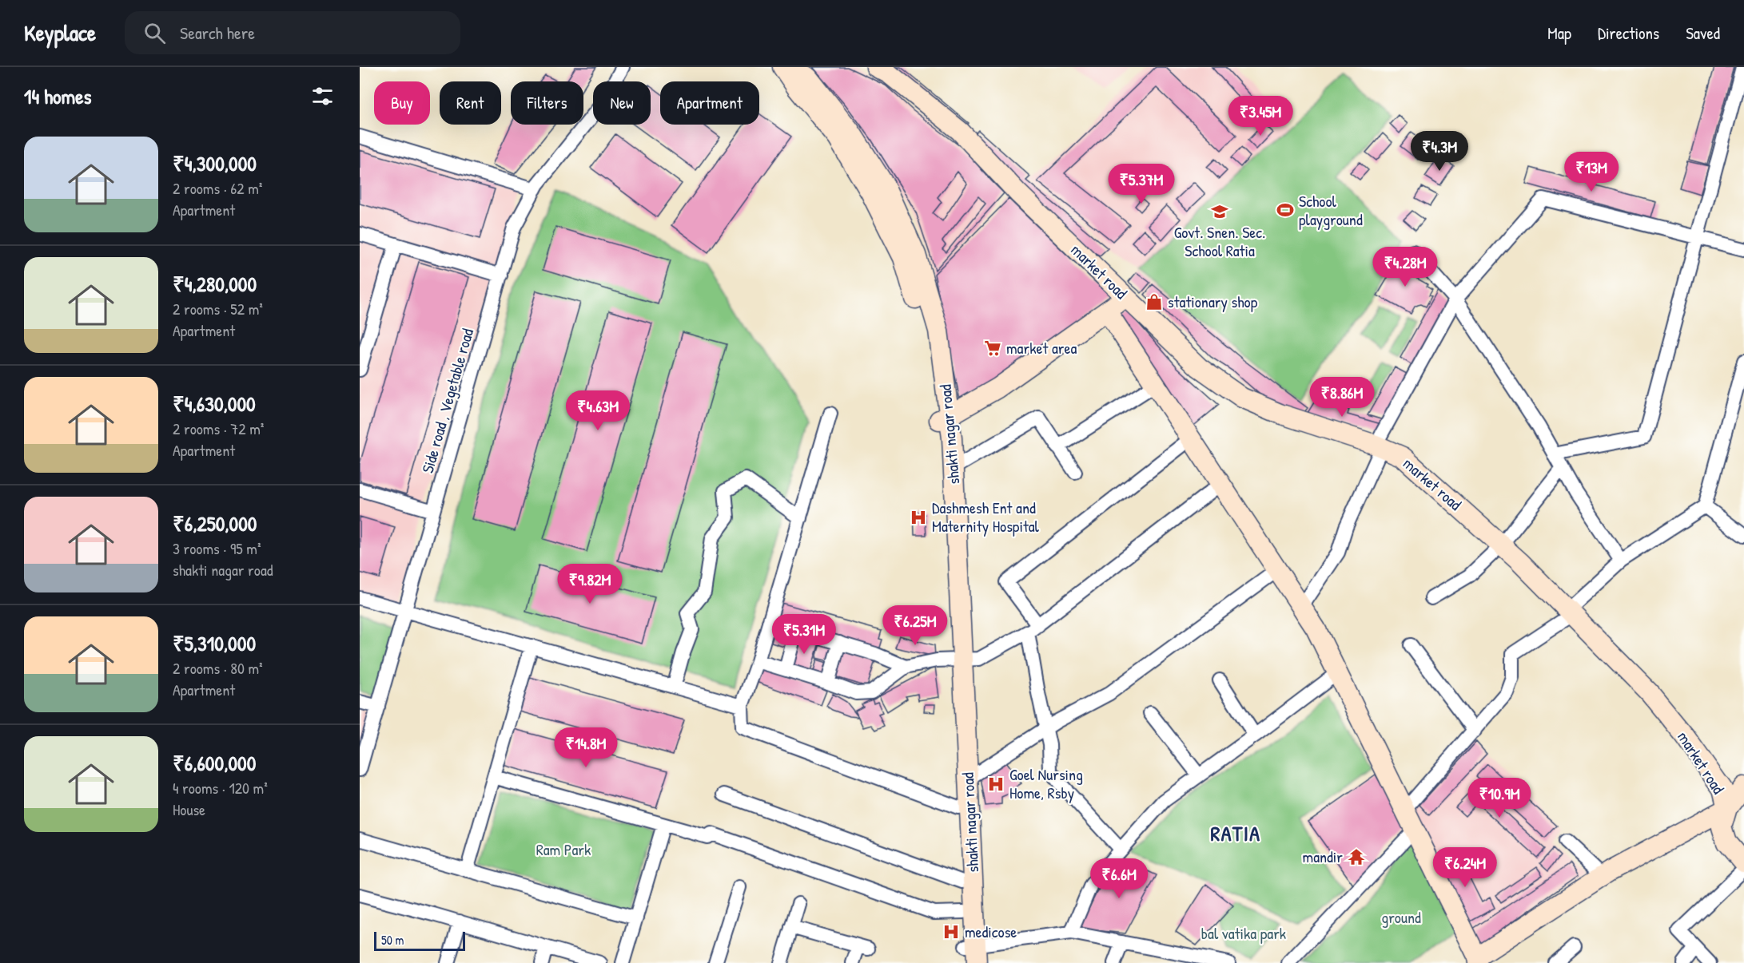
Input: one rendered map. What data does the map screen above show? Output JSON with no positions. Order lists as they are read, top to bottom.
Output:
{
  "streets": {
    "street": ["market road", "Side road , Vegetable road", "shakti nagar road"]
  },
  "districts": ["RATIA"],
  "parks": ["Ram Park", "ground", "bal vatika park"],
  "places": {
    "sports": ["School playground"],
    "school or university": ["Govt. Snen. Sec. School Ratia"],
    "shop": ["stationary shop"],
    "supermarket": ["market area"],
    "hospital": ["Dashmesh Ent and Maternity Hospital", "Goel Nursing Home, Rsby", "medicose"],
    "temple": ["mandir"]
  },
  "scale_bar": "50 m",
  "page": {
    "header": "Keyplace",
    "search": "Search here",
    "nav": ["Map", "Directions", "Saved"],
    "heading": "14 homes",
    "chip": [
      "Buy",
      "Rent",
      "Filters",
      "New",
      "Apartment"
    ],
    "price": [
      "₹3.45M",
      "₹4.3M",
      "₹13M",
      "₹5.37M",
      "₹4.28M",
      "₹8.86M",
      "₹4.63M",
      "₹9.82M",
      "₹6.25M",
      "₹5.31M",
      "₹14.8M",
      "₹10.9M",
      "₹6.24M",
      "₹6.6M"
    ],
    "list": [
      {
        "name": "₹4,300,000",
        "note": "2 rooms · 62 m² · Apartment"
      },
      {
        "name": "₹4,280,000",
        "note": "2 rooms · 52 m² · Apartment"
      },
      {
        "name": "₹4,630,000",
        "note": "2 rooms · 72 m² · Apartment"
      },
      {
        "name": "₹6,250,000",
        "note": "3 rooms · 95 m² · shakti nagar road"
      },
      {
        "name": "₹5,310,000",
        "note": "2 rooms · 80 m² · Apartment"
      },
      {
        "name": "₹6,600,000",
        "note": "4 rooms · 120 m² · House"
      }
    ],
    "scale": "50 m"
  }
}
